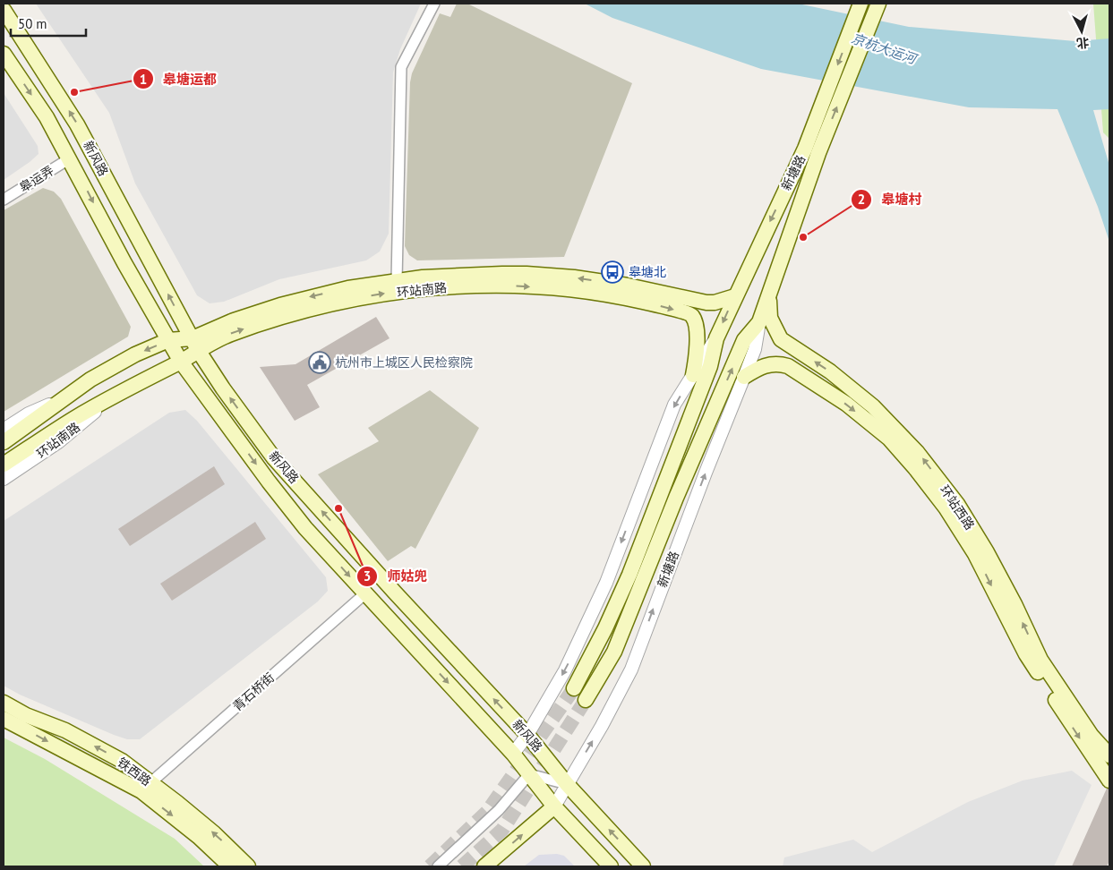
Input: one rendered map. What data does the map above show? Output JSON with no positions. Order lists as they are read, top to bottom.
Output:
{
  "streets": {
    "main road": [
      "新风路",
      "新塘路",
      "环站南路",
      "环站西路",
      "铁西路"
    ],
    "street": ["皋运弄", "青石桥街"]
  },
  "crossings": [
    ["新风路", "新塘路"],
    ["新风路", "皋运弄"],
    ["新风路", "环站南路"],
    ["新风路", "青石桥街"],
    ["新塘路", "环站南路"],
    ["新塘路", "环站西路"],
    ["青石桥街", "铁西路"]
  ],
  "water": ["京杭大运河"],
  "places": {
    "other": ["皋塘运都", "皋塘村", "师姑兜"],
    "bus stop": ["皋塘北"],
    "public building": ["杭州市上城区人民检察院"]
  },
  "scale_bar": "50 m",
  "north": "bottom"
}
